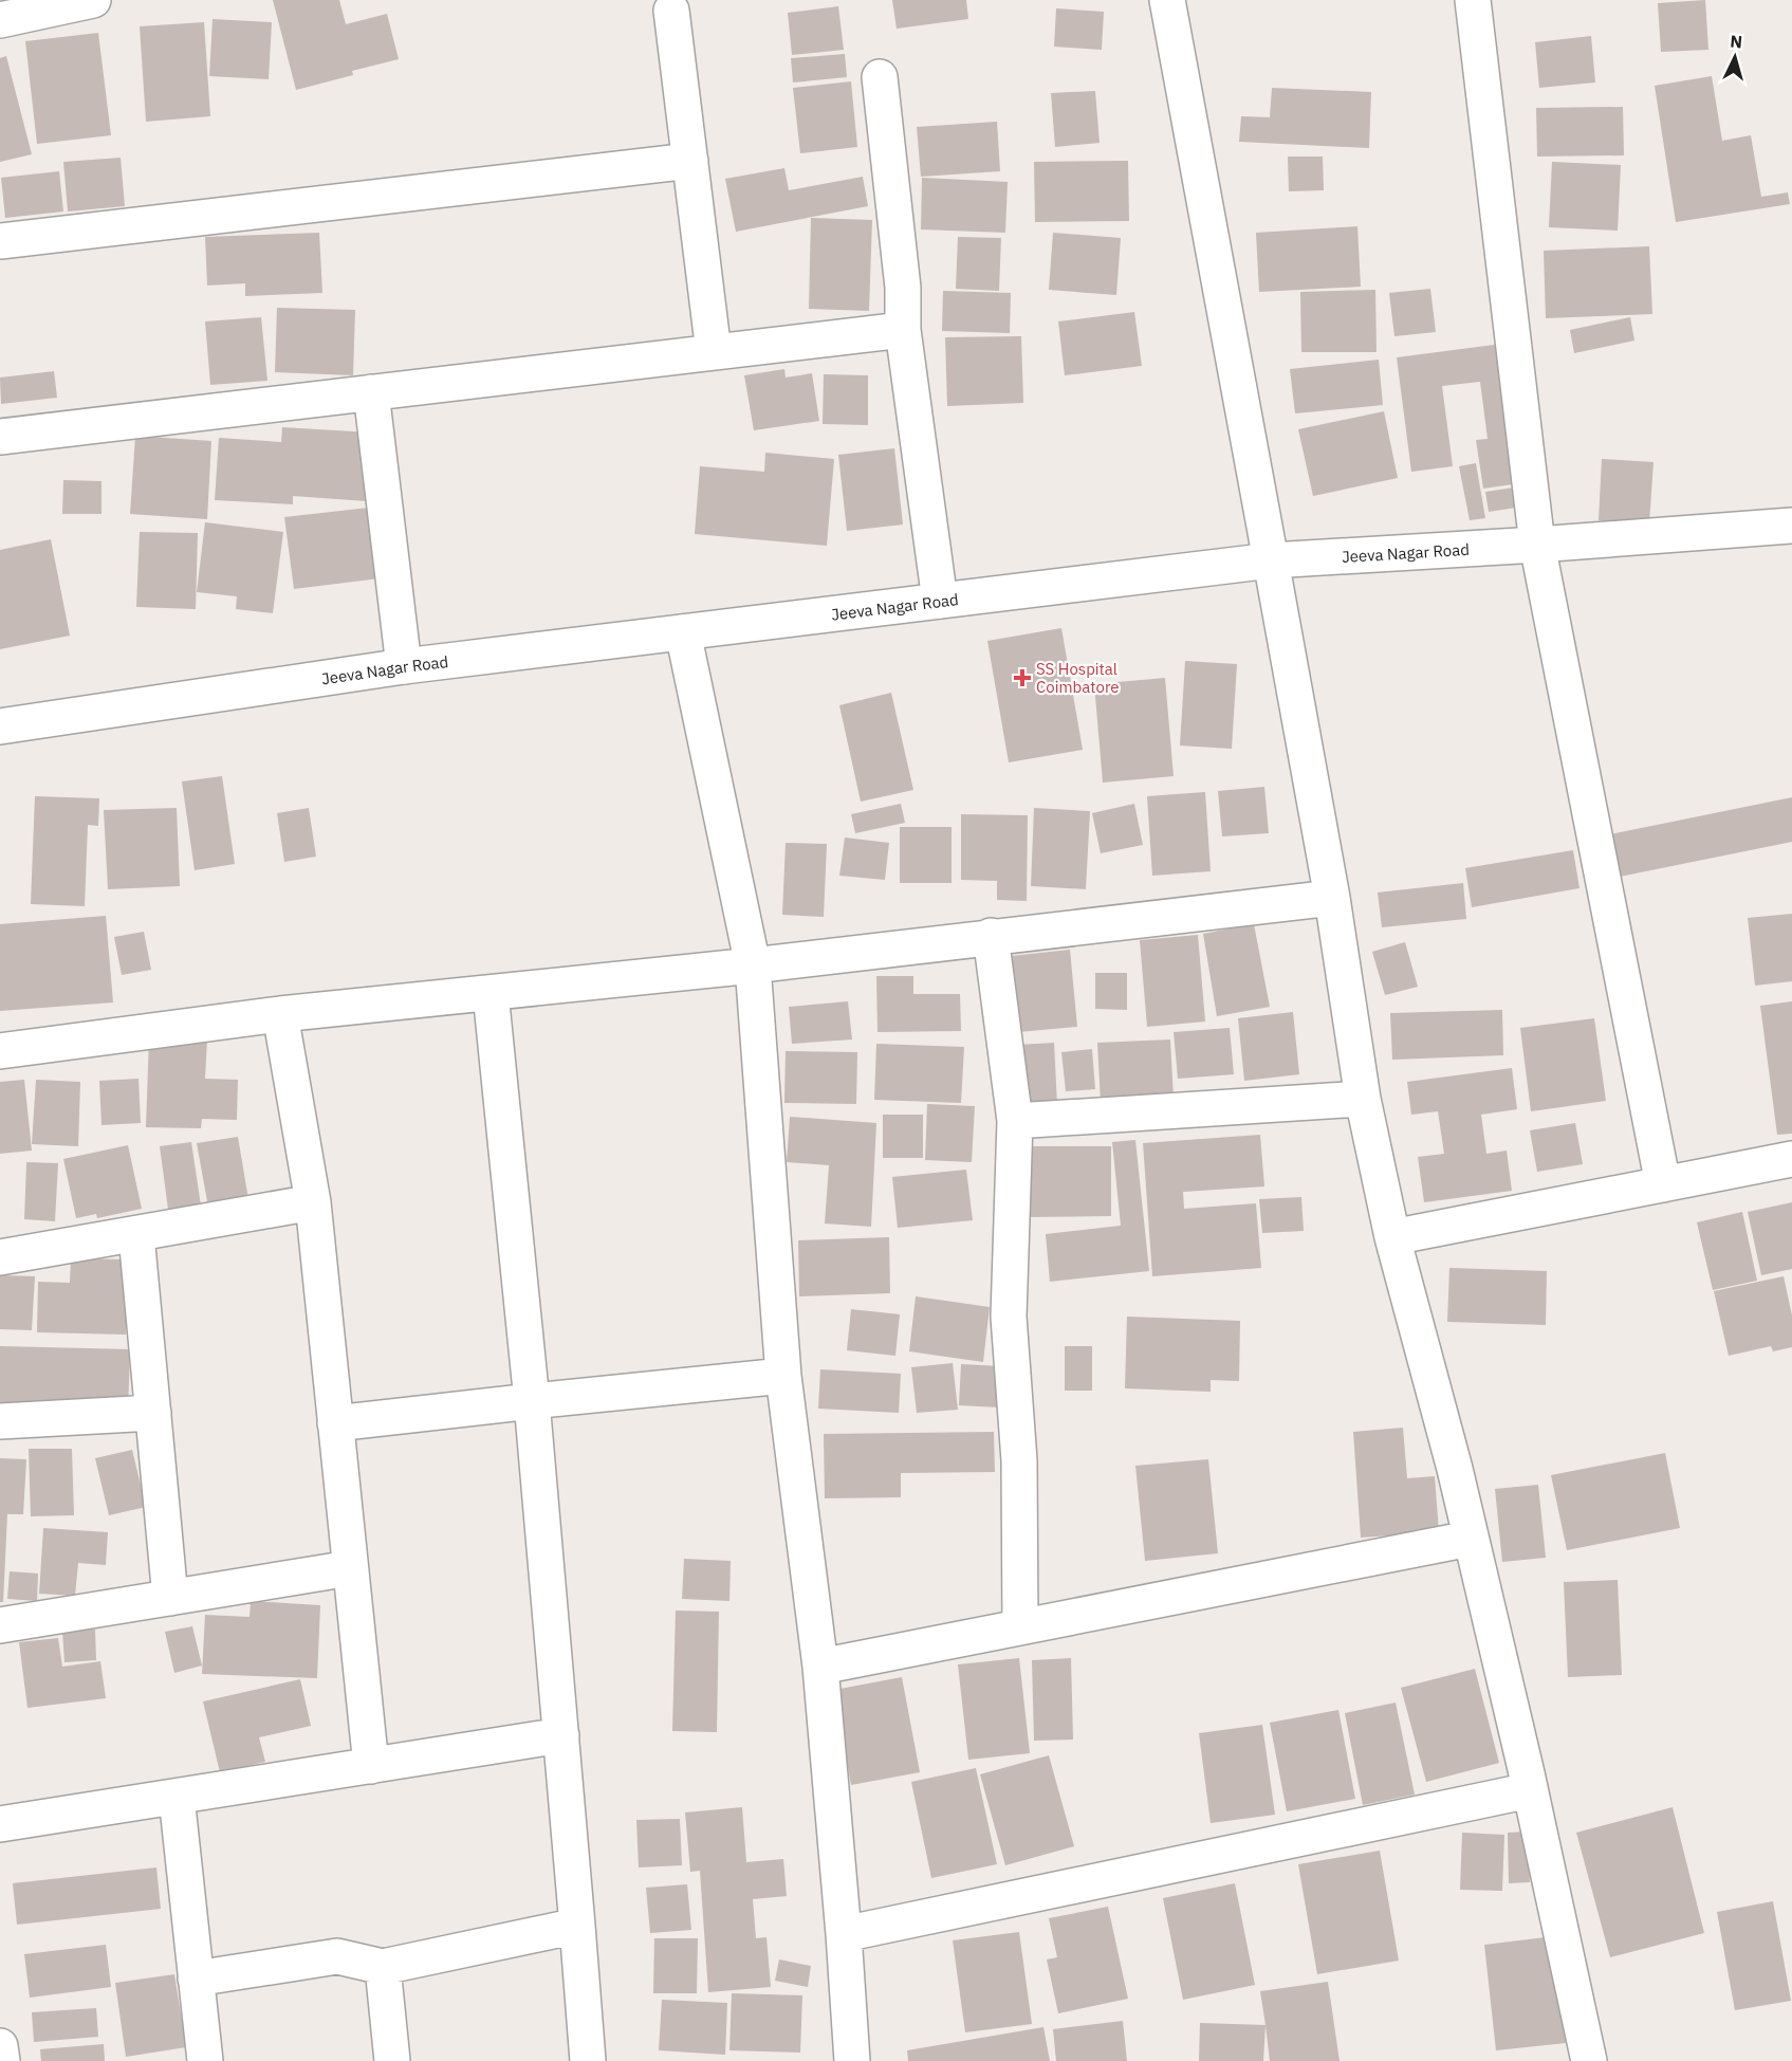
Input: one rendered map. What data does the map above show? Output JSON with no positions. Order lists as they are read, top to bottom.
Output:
{
  "streets": {
    "street": ["Jeeva Nagar Road"]
  },
  "places": {
    "health": ["SS Hospital Coimbatore"]
  },
  "north": "top"
}
